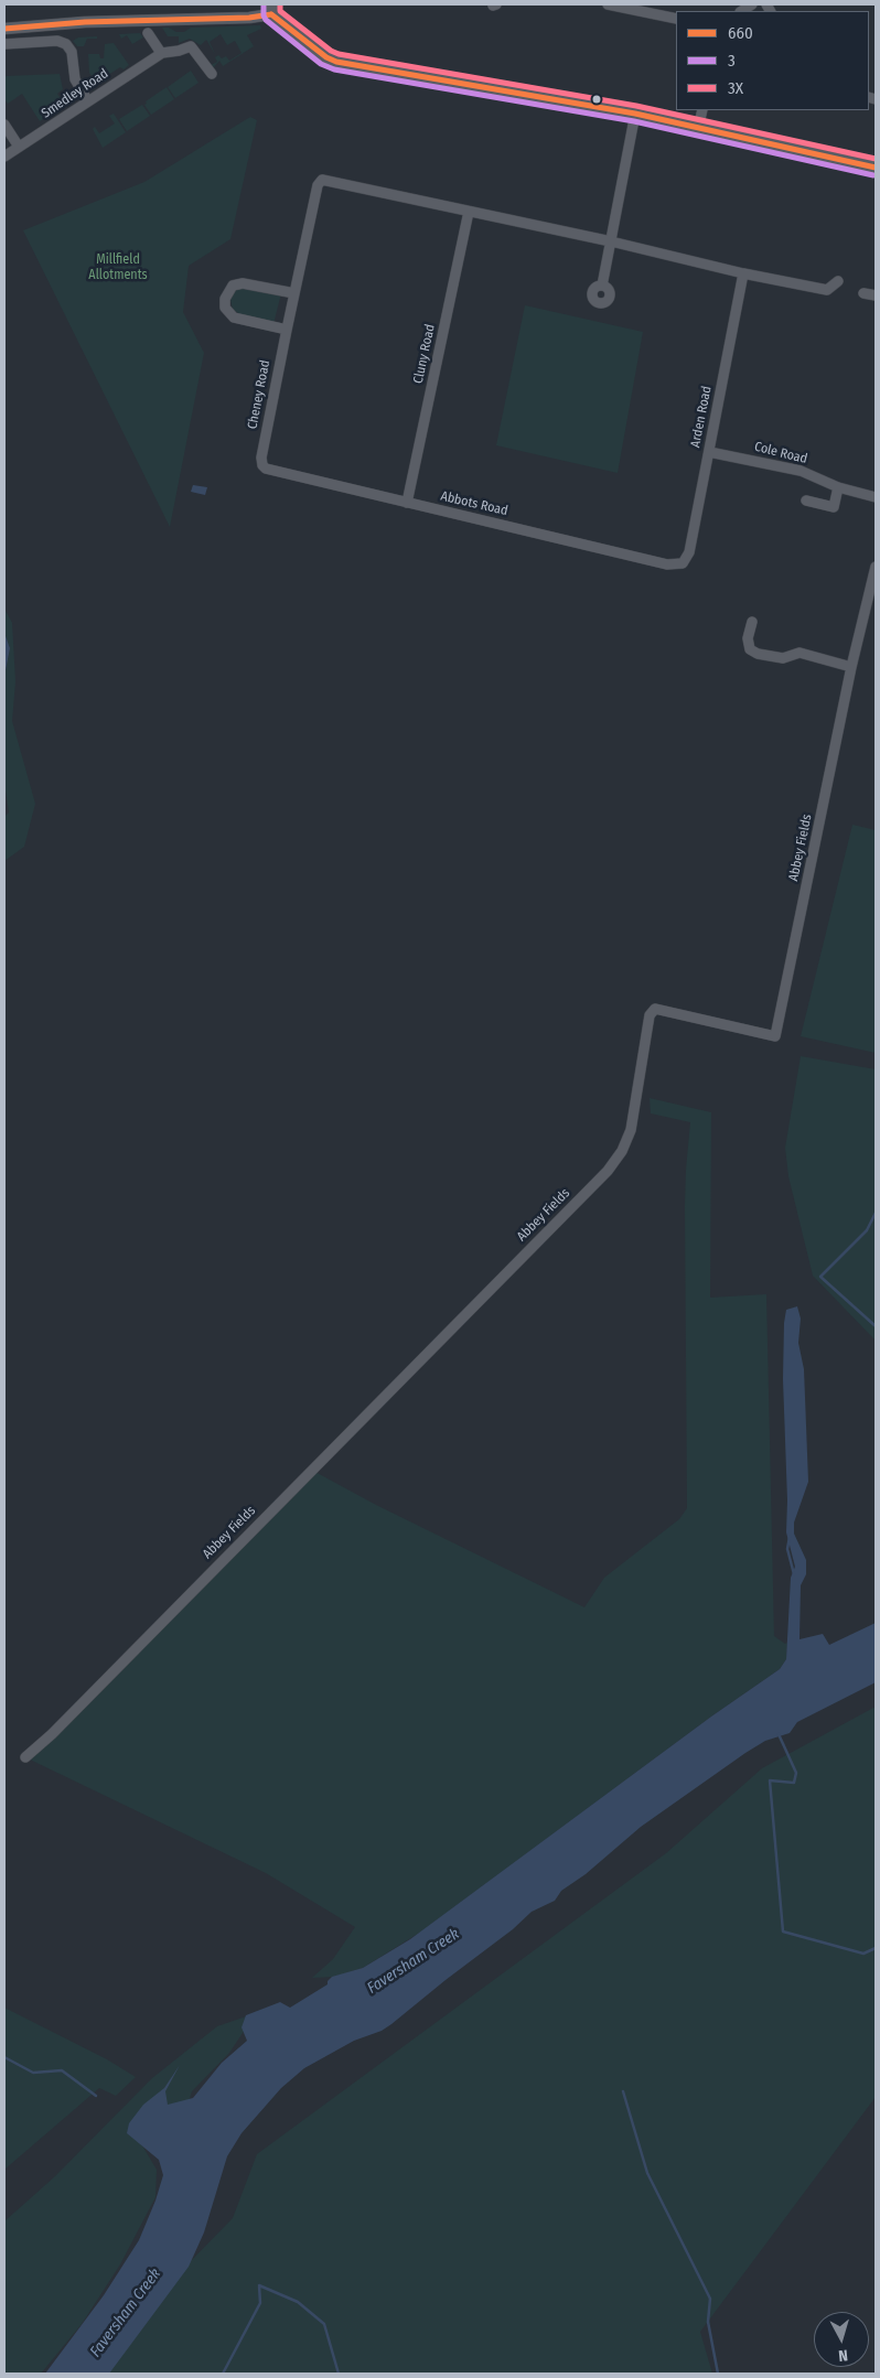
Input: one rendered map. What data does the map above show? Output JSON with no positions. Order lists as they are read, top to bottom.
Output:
{
  "streets": {
    "street": [
      "Smedley Road",
      "Cluny Road",
      "Cheney Road",
      "Arden Road",
      "Cole Road",
      "Abbots Road",
      "Abbey Fields"
    ]
  },
  "crossings": [
    ["Cluny Road", "Cheney Road"],
    ["Cluny Road", "Abbots Road"],
    ["Cheney Road", "Abbots Road"],
    ["Arden Road", "Cole Road"],
    ["Arden Road", "Abbots Road"]
  ],
  "water": ["Faversham Creek"],
  "parks": ["Millfield Allotments"],
  "lines": ["transit line 3", "transit line 3X", "transit line 660"],
  "legend": ["660", "3", "3X"],
  "north": "bottom"
}
